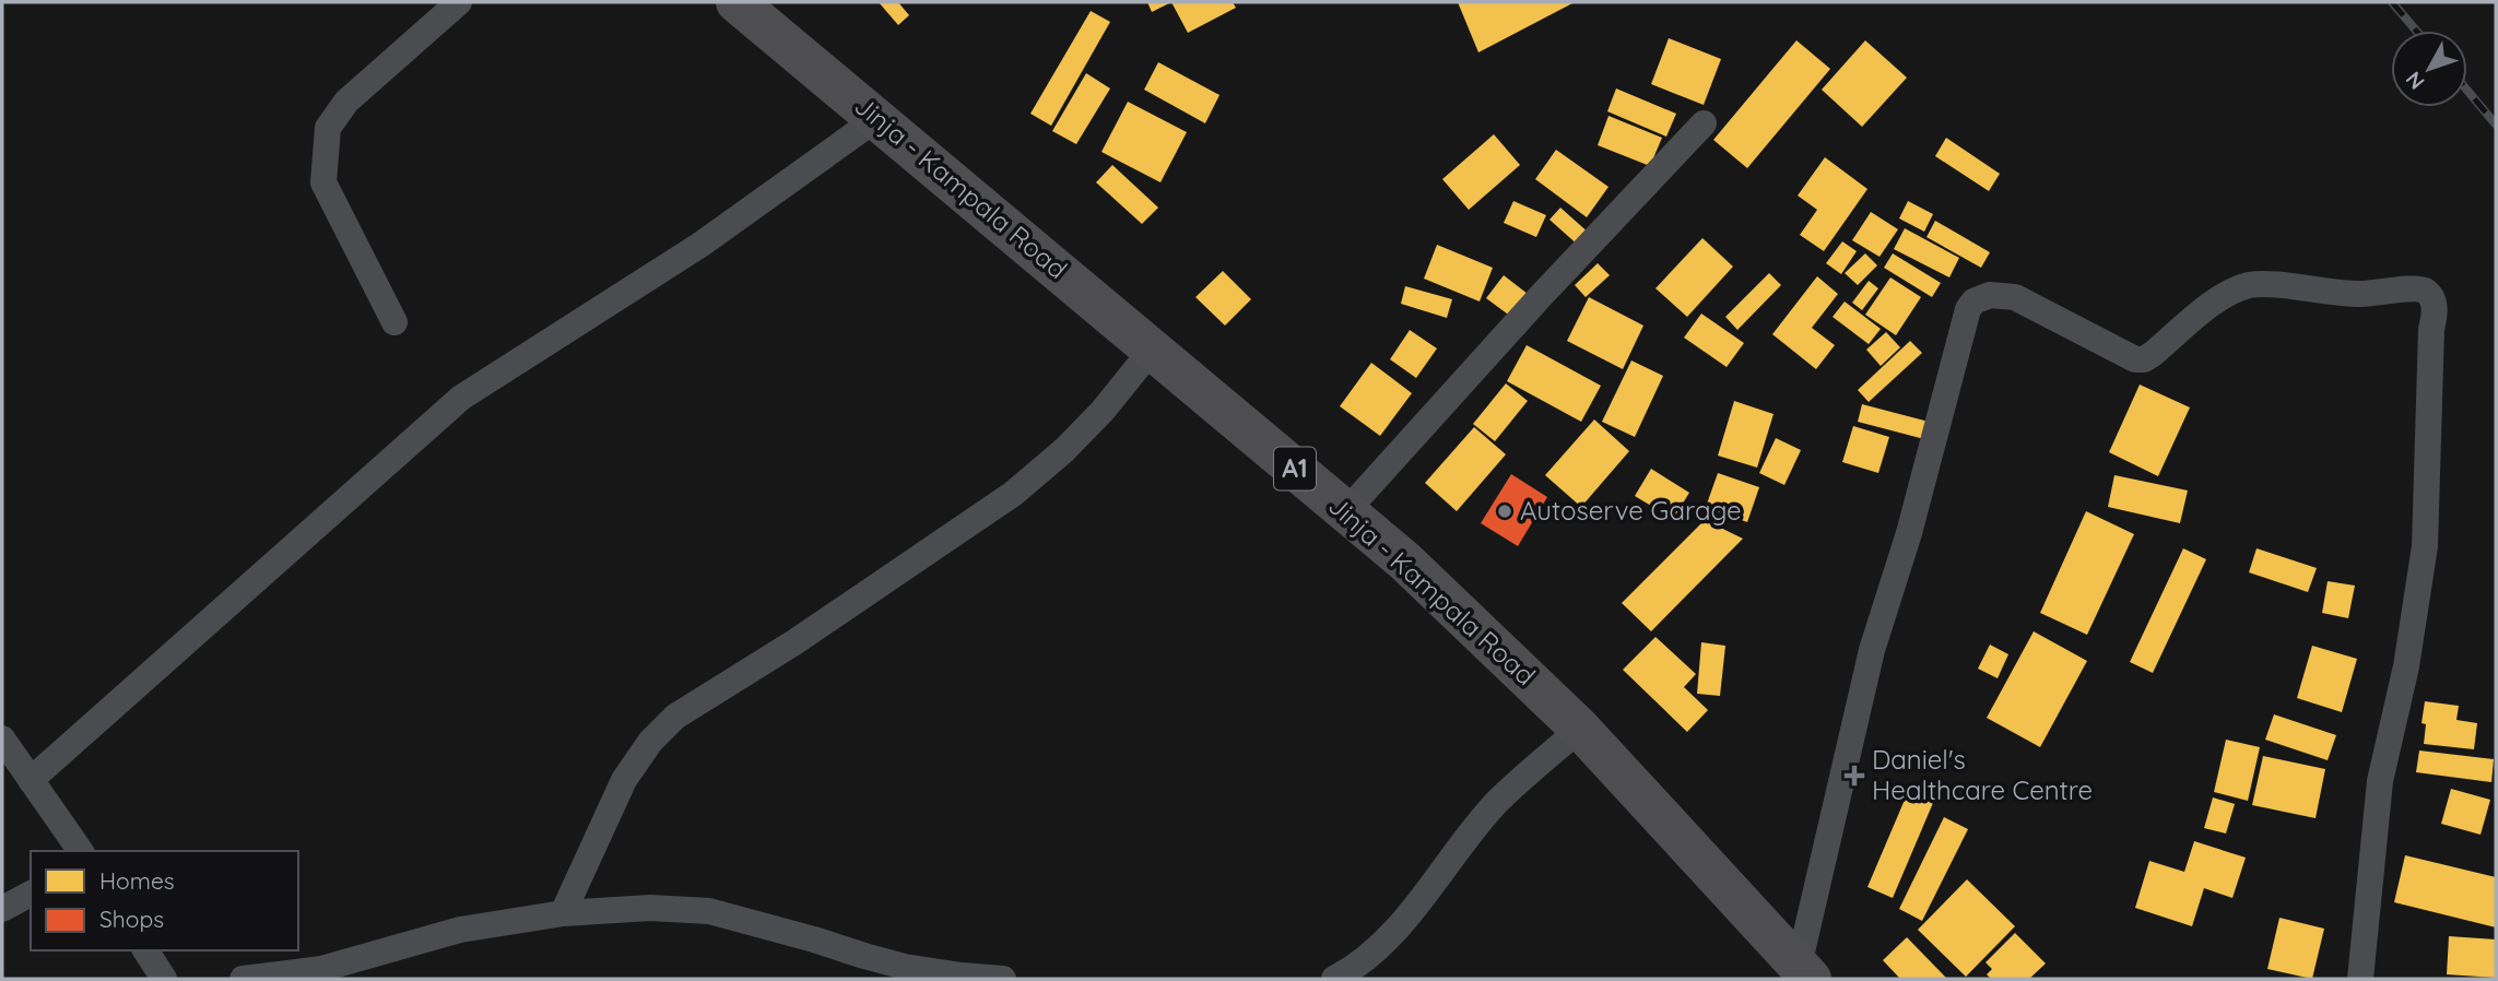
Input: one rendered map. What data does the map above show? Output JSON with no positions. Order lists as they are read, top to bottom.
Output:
{
  "streets": {
    "highway": ["Jinja - Kampala Road", "A1"]
  },
  "places": {
    "other": ["Autoserve Garage"],
    "health": ["Daniel's Healthcare Centre"]
  },
  "legend": ["Homes", "Shops"],
  "north": "bottom left"
}
